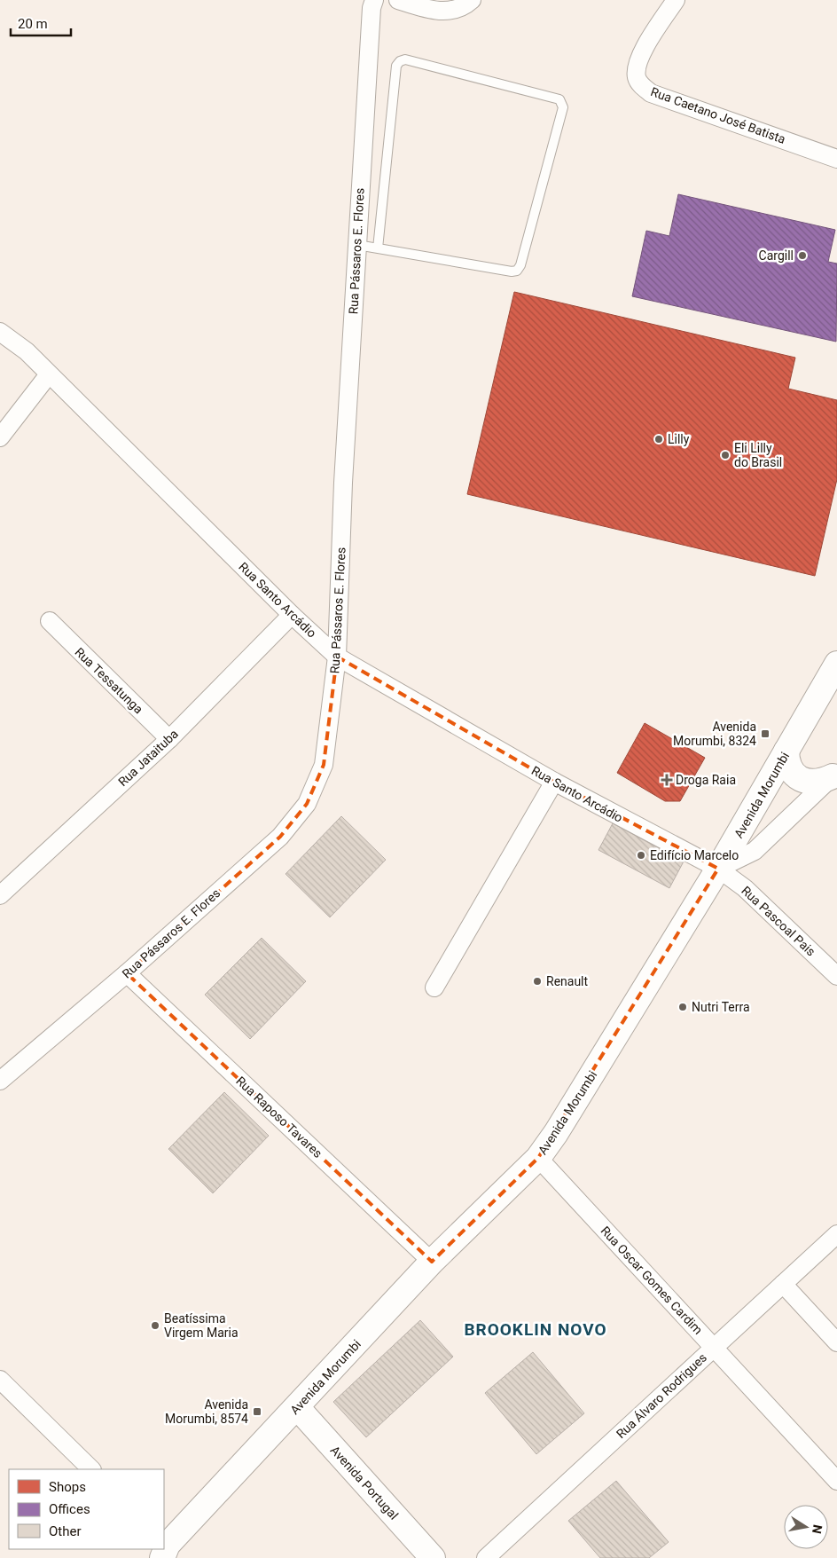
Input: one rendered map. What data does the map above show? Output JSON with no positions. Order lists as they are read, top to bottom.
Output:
{
  "streets": {
    "street": [
      "Rua Caetano José Batista",
      "Rua Pássaros E. Flores",
      "Rua Santo Arcádio",
      "Rua Tessatunga",
      "Rua Jataituba",
      "Avenida Morumbi",
      "Rua Pascoal Pais",
      "Rua Raposo Tavares",
      "Rua Oscar Gomes Cardim",
      "Rua Álvaro Rodrigues",
      "Avenida Portugal"
    ]
  },
  "crossings": [
    ["Rua Pássaros E. Flores", "Rua Santo Arcádio"],
    ["Rua Pássaros E. Flores", "Rua Raposo Tavares"],
    ["Rua Santo Arcádio", "Rua Jataituba"],
    ["Rua Santo Arcádio", "Avenida Morumbi"],
    ["Rua Santo Arcádio", "Rua Pascoal Pais"],
    ["Rua Tessatunga", "Rua Jataituba"],
    ["Avenida Morumbi", "Rua Pascoal Pais"],
    ["Avenida Morumbi", "Rua Raposo Tavares"],
    ["Avenida Morumbi", "Rua Oscar Gomes Cardim"],
    ["Avenida Morumbi", "Avenida Portugal"],
    ["Rua Oscar Gomes Cardim", "Rua Álvaro Rodrigues"]
  ],
  "districts": ["BROOKLIN NOVO"],
  "places": {
    "other": [
      "Cargill",
      "Lilly",
      "Eli Lilly do Brasil",
      "Edifício Marcelo",
      "Renault",
      "Nutri Terra",
      "Beatíssima Virgem Maria"
    ],
    "transit": ["Avenida Morumbi, 8324", "Avenida Morumbi, 8574"],
    "health": ["Droga Raia"]
  },
  "legend": ["Shops", "Offices", "Other"],
  "scale_bar": "20 m",
  "north": "right"
}
